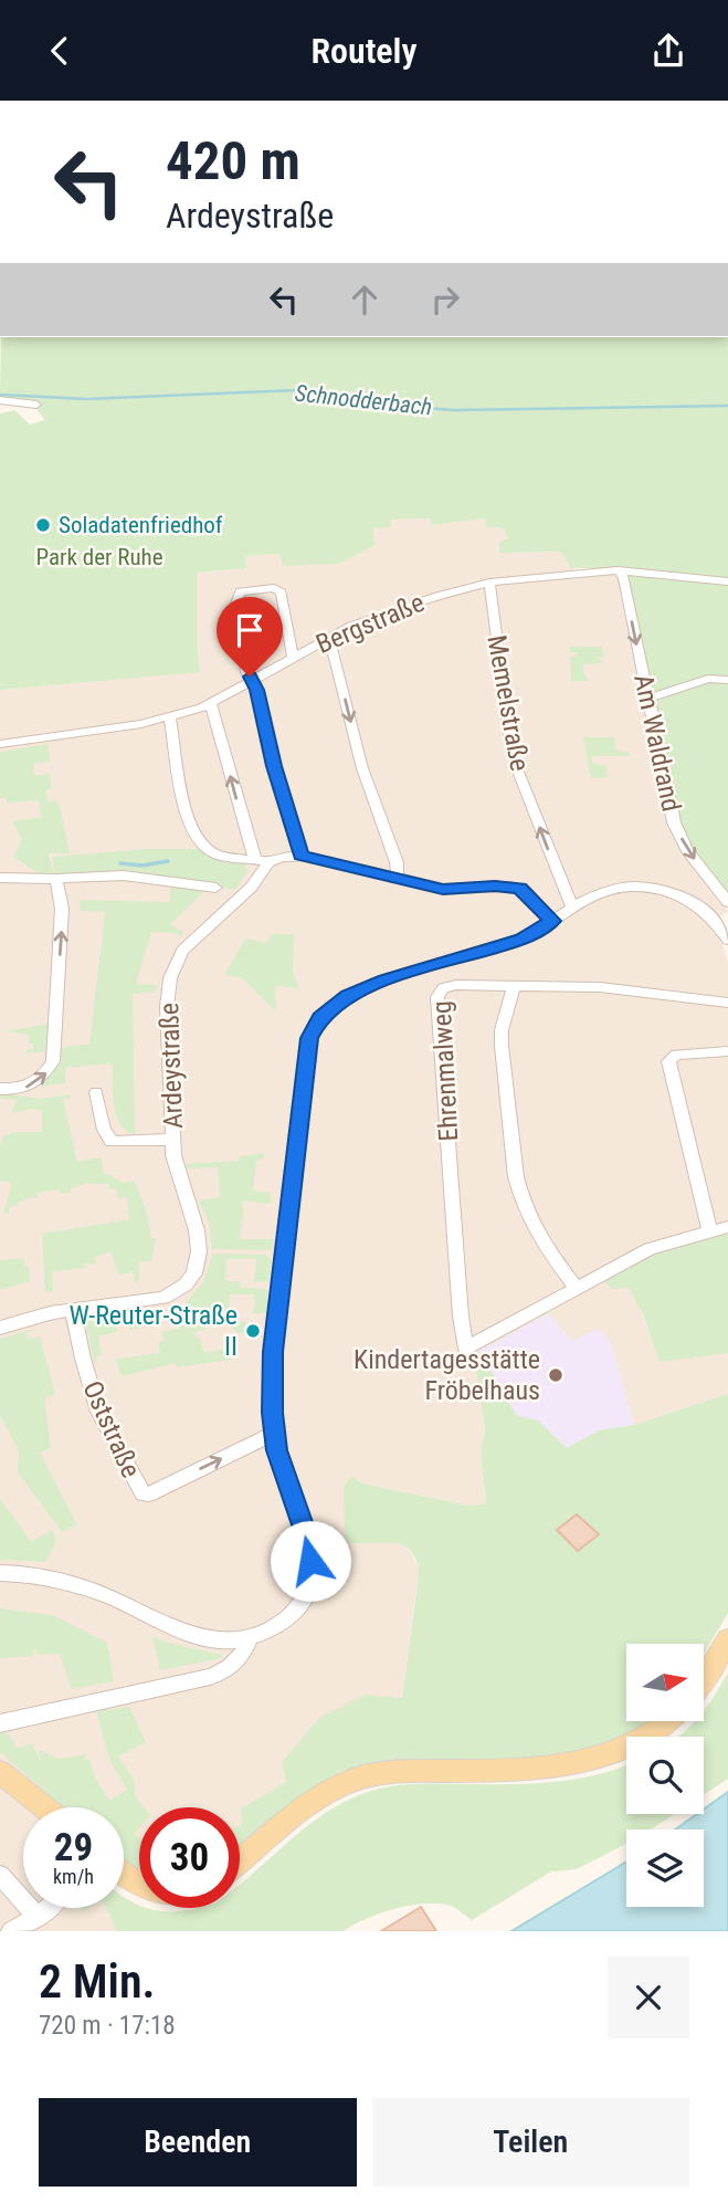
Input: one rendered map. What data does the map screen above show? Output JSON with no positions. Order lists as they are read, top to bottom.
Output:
{
  "streets": {
    "street": [
      "Bergstraße",
      "Memelstraße",
      "Am Waldrand",
      "Ardeystraße",
      "Ehrenmalweg",
      "Oststraße"
    ]
  },
  "crossings": [
    ["Bergstraße", "Memelstraße"],
    ["Bergstraße", "Am Waldrand"],
    ["Ardeystraße", "Oststraße"]
  ],
  "one_way": ["Memelstraße", "Am Waldrand"],
  "water": ["Schnodderbach"],
  "parks": ["Park der Ruhe"],
  "places": ["Soladatenfriedhof", "W-Reuter-Straße II", "Kindertagesstätte Fröbelhaus"],
  "north": "right",
  "page": {
    "header": "Routely",
    "turn": ["420 m", "Ardeystraße"],
    "speed": "29 km/h",
    "limit": "30",
    "heading": ["2 Min.", "720 m · 17:18"],
    "buttons": ["Beenden", "Teilen"]
  }
}
